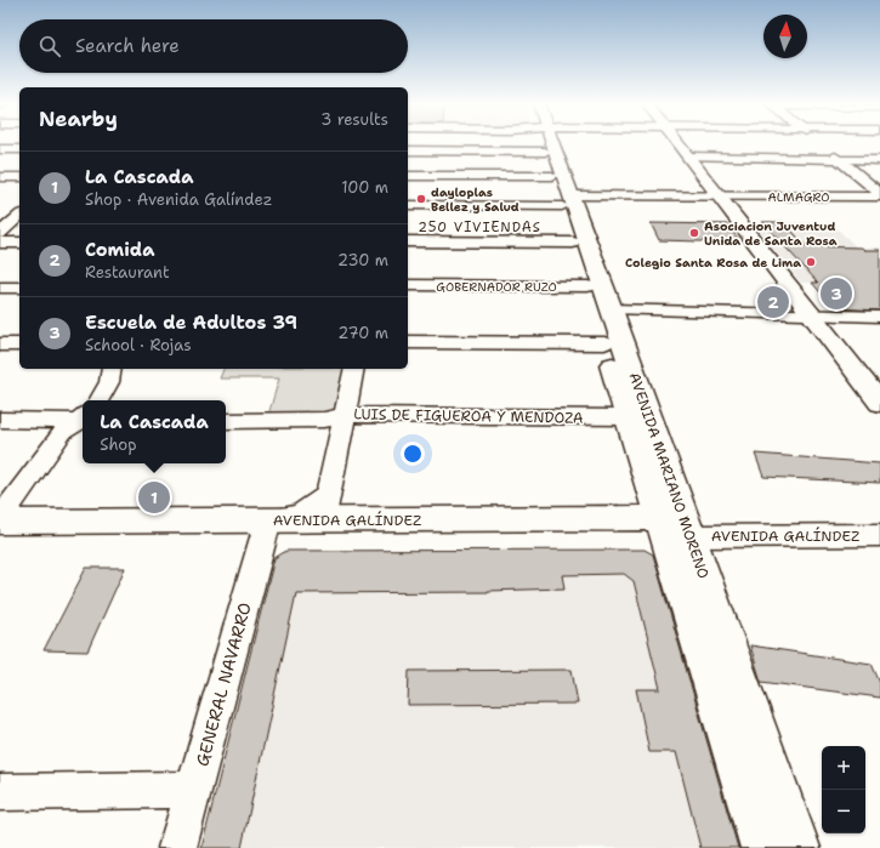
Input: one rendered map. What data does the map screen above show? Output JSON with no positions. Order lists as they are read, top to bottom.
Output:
{
  "streets": {
    "main road": ["AVENIDA MARIANO MORENO", "AVENIDA GALÍNDEZ"],
    "street": [
      "ALMAGRO",
      "GOBERNADOR RUZO",
      "LUIS DE FIGUEROA Y MENDOZA",
      "GENERAL NAVARRO"
    ]
  },
  "crossings": [
    ["ALMAGRO", "AVENIDA MARIANO MORENO"],
    ["GOBERNADOR RUZO", "AVENIDA MARIANO MORENO"],
    ["LUIS DE FIGUEROA Y MENDOZA", "AVENIDA MARIANO MORENO"],
    ["AVENIDA MARIANO MORENO", "AVENIDA GALÍNDEZ"],
    ["AVENIDA GALÍNDEZ", "GENERAL NAVARRO"]
  ],
  "districts": ["250 VIVIENDAS"],
  "places": ["dayloplas Bellez y Salud", "Asociacion Juventud Unida de Santa Rosa", "Colegio Santa Rosa de Lima"],
  "north": "top",
  "page": {
    "search": "Search here",
    "heading": ["Nearby", "3 results"],
    "list": [
      {
        "mark": "1",
        "name": "La Cascada",
        "note": "Shop · Avenida Galíndez",
        "value": "100 m"
      },
      {
        "mark": "2",
        "name": "Comida",
        "note": "Restaurant",
        "value": "230 m"
      },
      {
        "mark": "3",
        "name": "Escuela de Adultos 39",
        "note": "School · Rojas",
        "value": "270 m"
      }
    ],
    "pins": ["3", "2", "1"],
    "popup": ["La Cascada", "Shop"],
    "map_buttons": ["+", "−"]
  }
}
